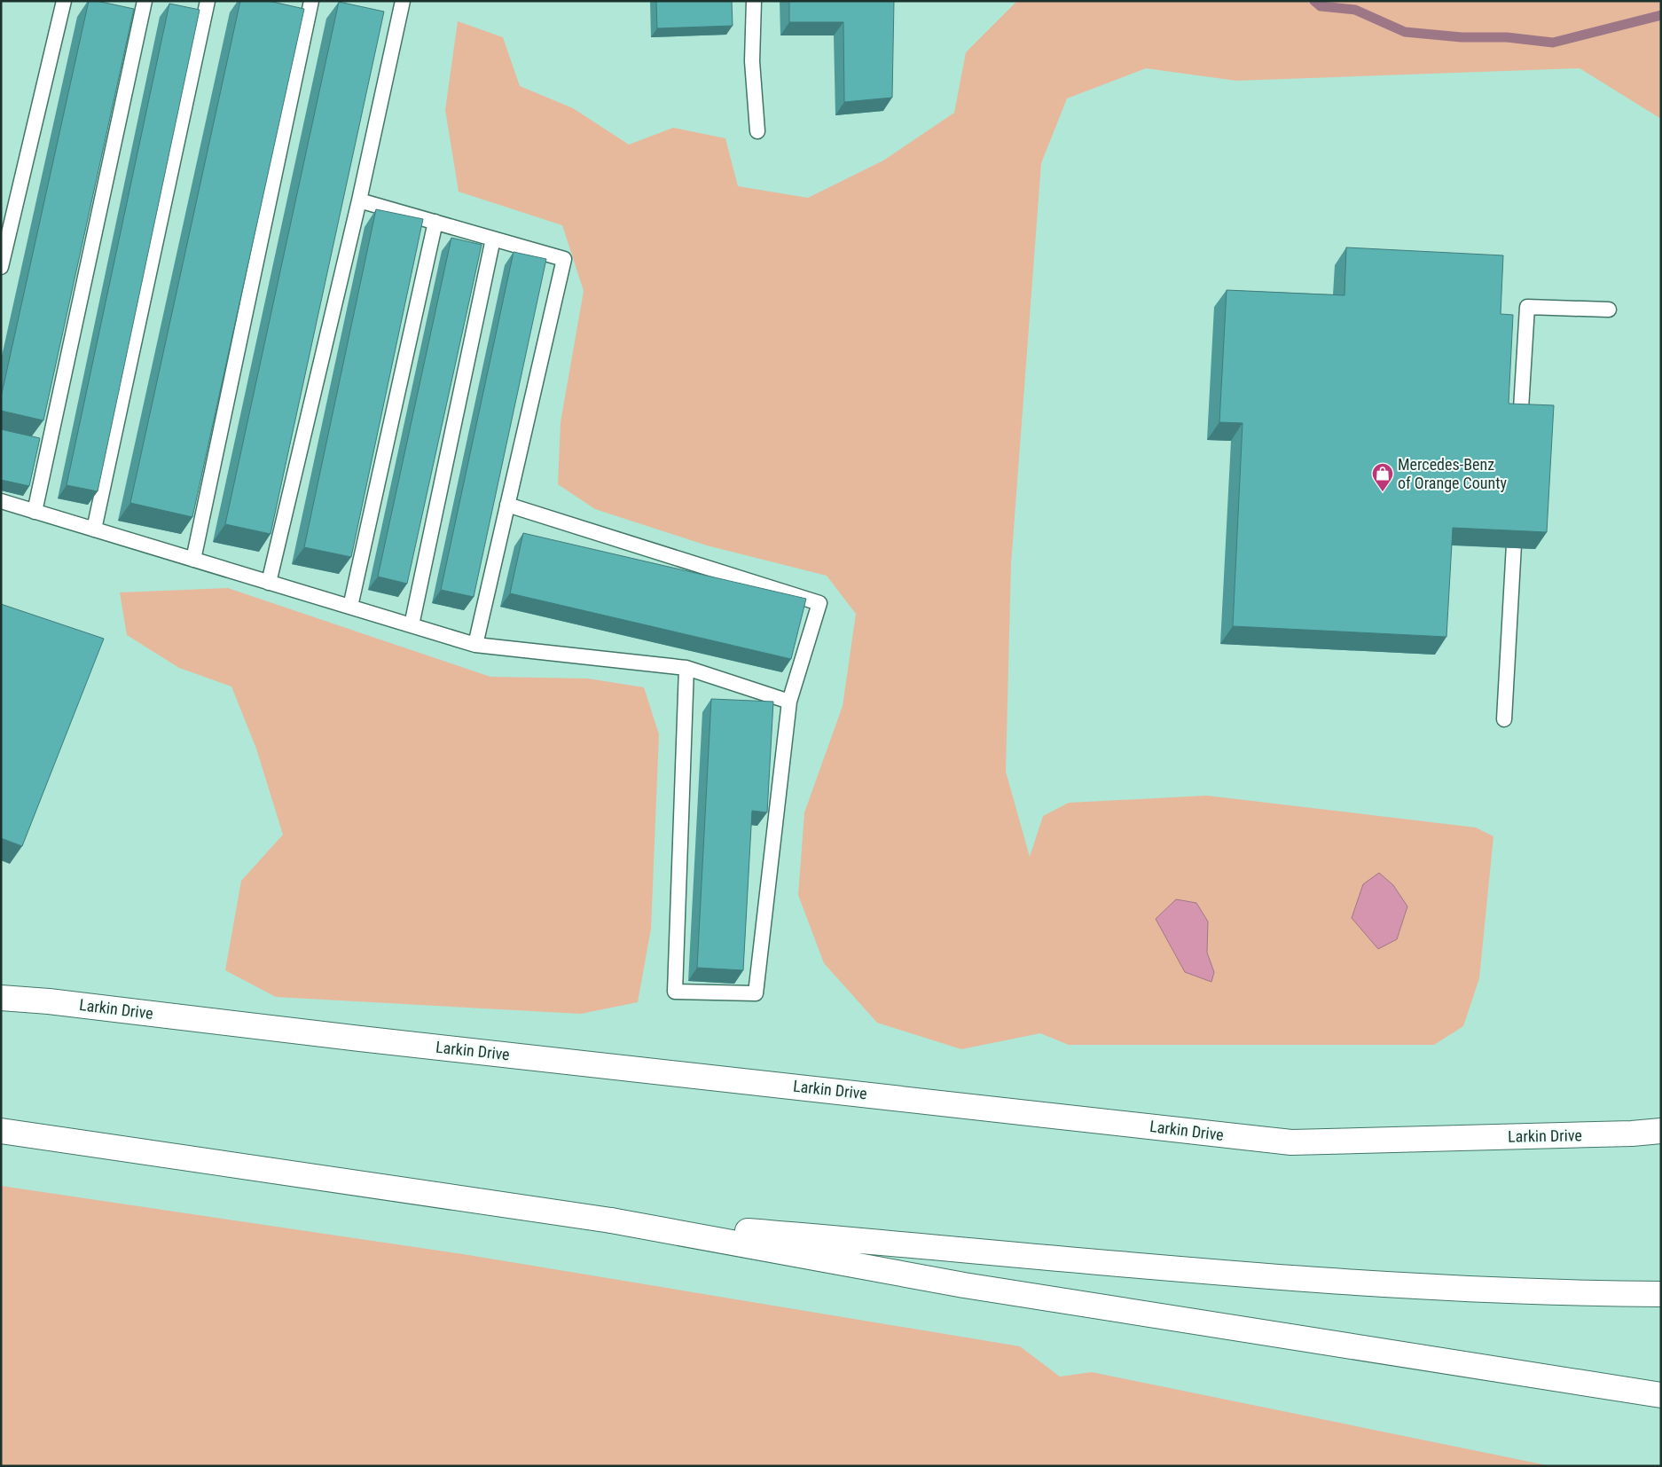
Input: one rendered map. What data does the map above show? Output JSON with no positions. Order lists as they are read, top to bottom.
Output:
{
  "streets": {
    "main road": ["Larkin Drive"]
  },
  "places": {
    "shop": ["Mercedes-Benz of Orange County"]
  }
}
